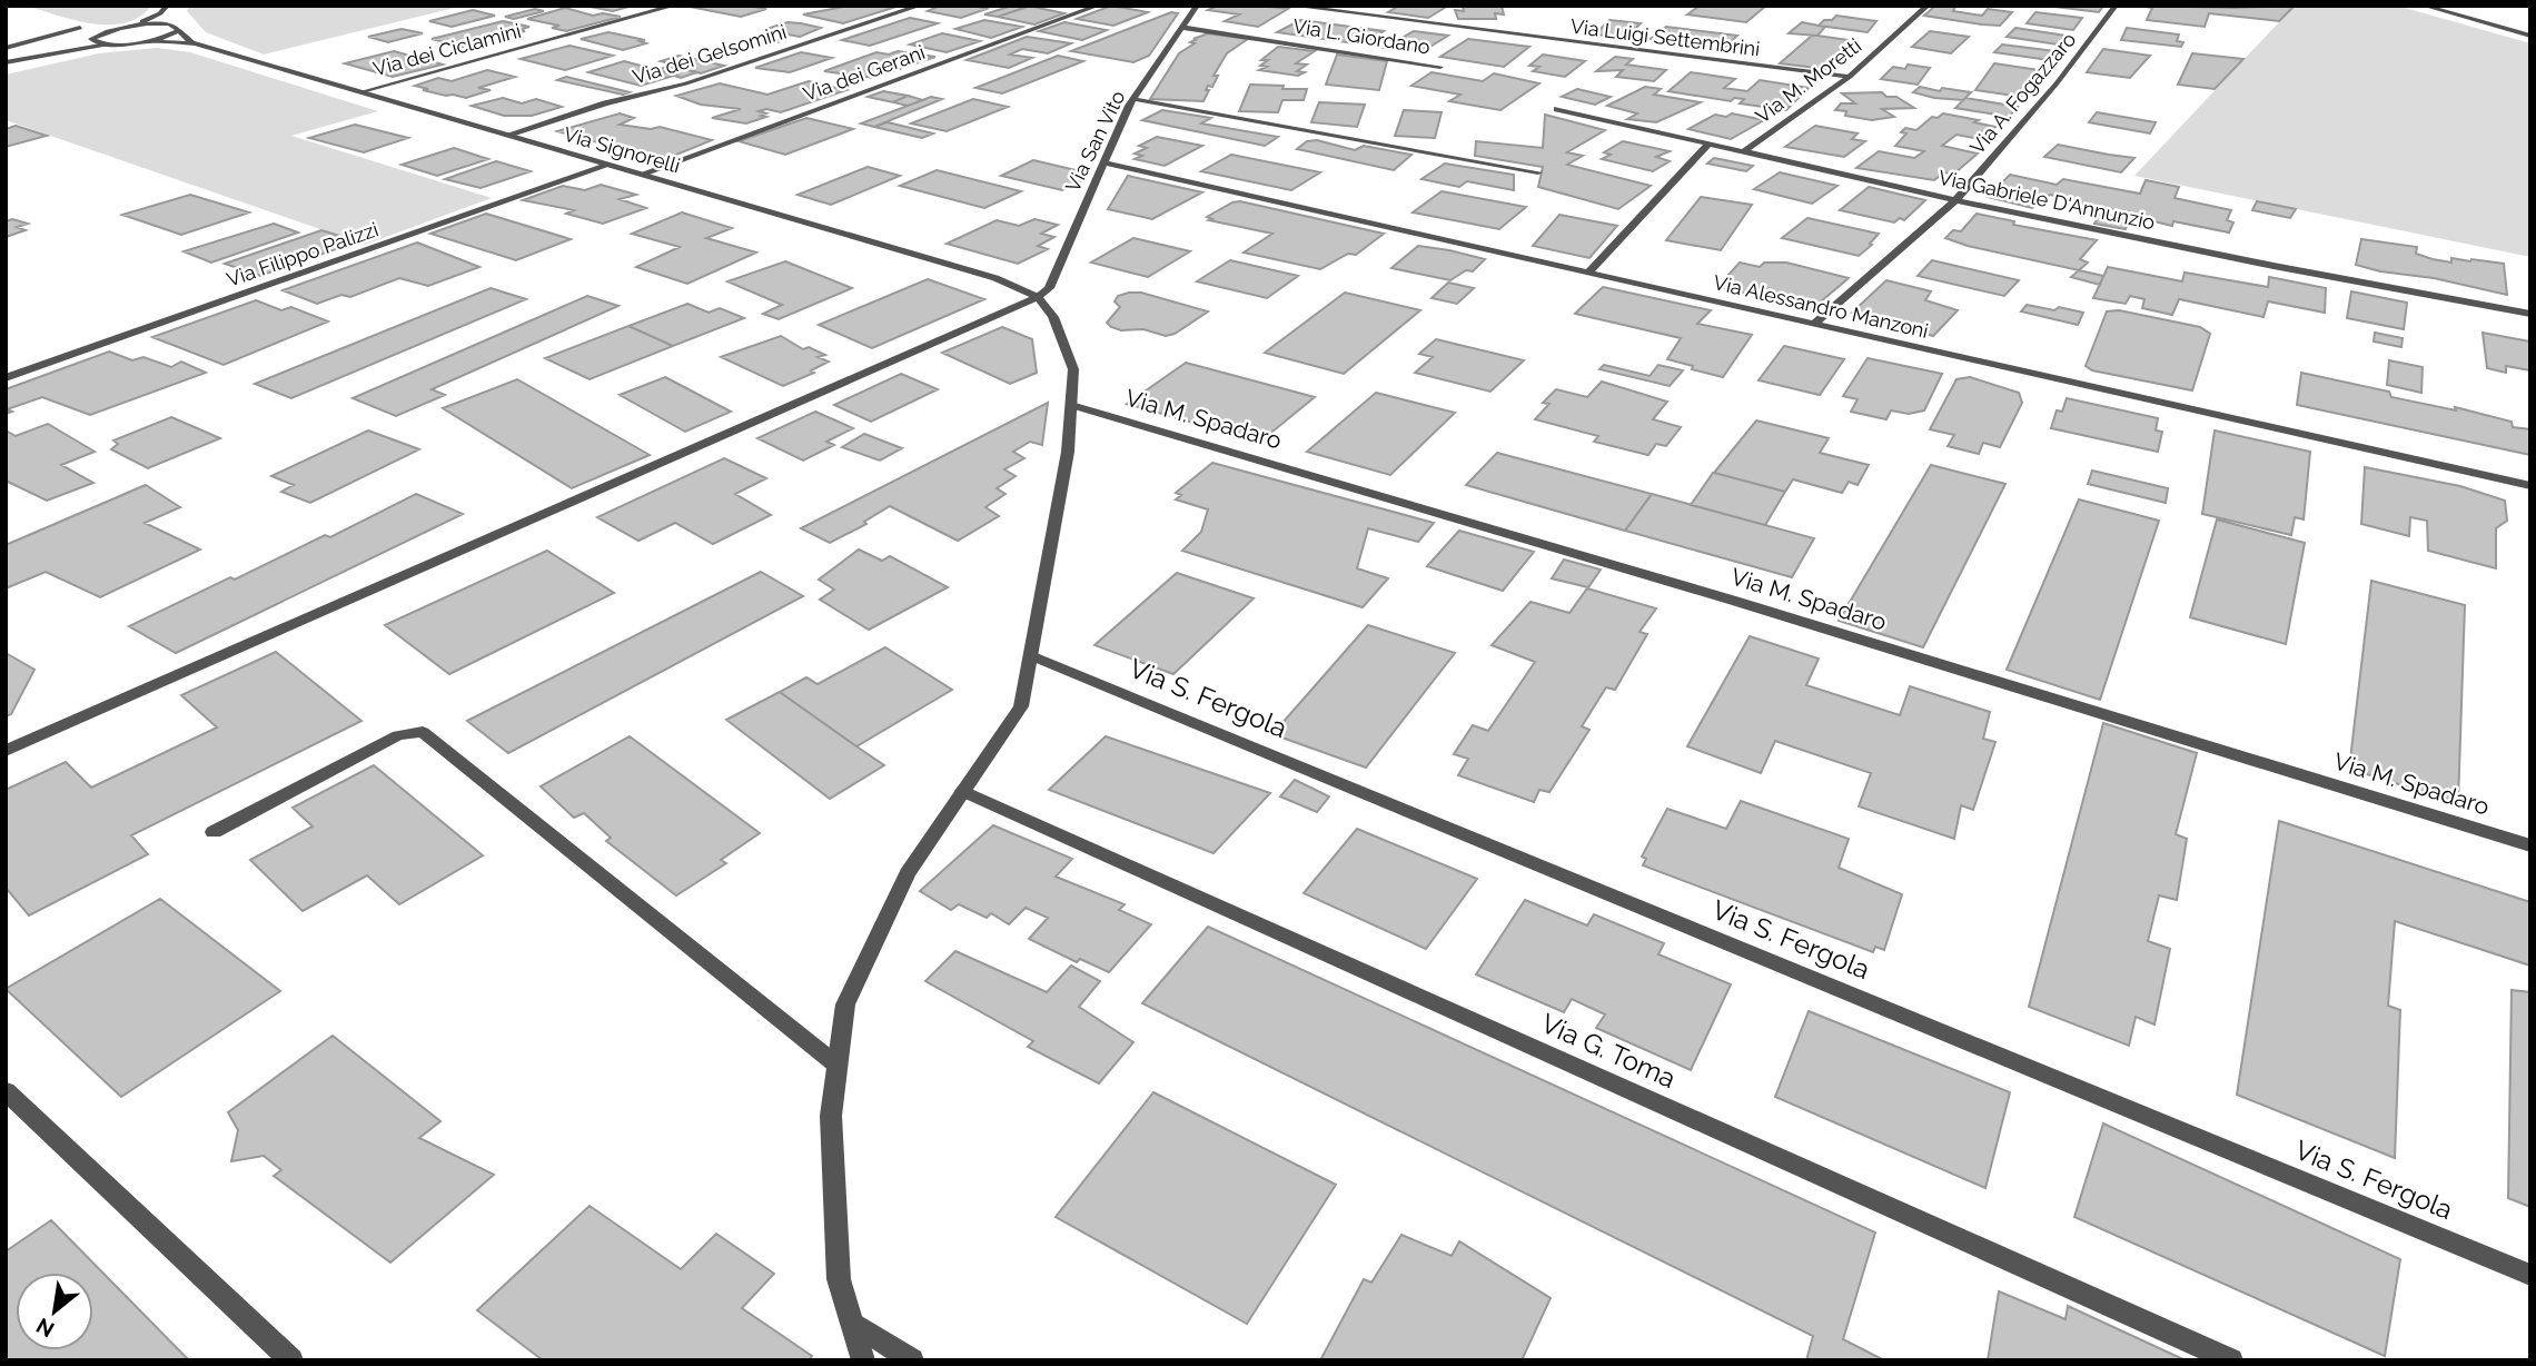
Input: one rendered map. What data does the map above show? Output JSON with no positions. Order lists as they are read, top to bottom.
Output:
{
  "streets": {
    "street": [
      "Via L. Giordano",
      "Via Luigi Settembrini",
      "Via dei Ciclamini",
      "Via dei Gelsomini",
      "Via dei Gerani",
      "Via M. Moretti",
      "Via A. Fogazzaro",
      "Via San Vito",
      "Via Signorelli",
      "Via Gabriele D'Annunzio",
      "Via Filippo Palizzi",
      "Via Alessandro Manzoni",
      "Via M. Spadaro",
      "Via S. Fergola",
      "Via G. Toma"
    ]
  },
  "crossings": [
    ["Via L. Giordano", "Via San Vito"],
    ["Via Luigi Settembrini", "Via M. Moretti"],
    ["Via dei Ciclamini", "Via Signorelli"],
    ["Via dei Gelsomini", "Via Signorelli"],
    ["Via dei Gerani", "Via Signorelli"],
    ["Via M. Moretti", "Via Gabriele D'Annunzio"],
    ["Via A. Fogazzaro", "Via Gabriele D'Annunzio"],
    ["Via A. Fogazzaro", "Via Alessandro Manzoni"],
    ["Via San Vito", "Via Signorelli"],
    ["Via San Vito", "Via Alessandro Manzoni"],
    ["Via Signorelli", "Via Filippo Palizzi"]
  ],
  "north": "bottom left"
}
